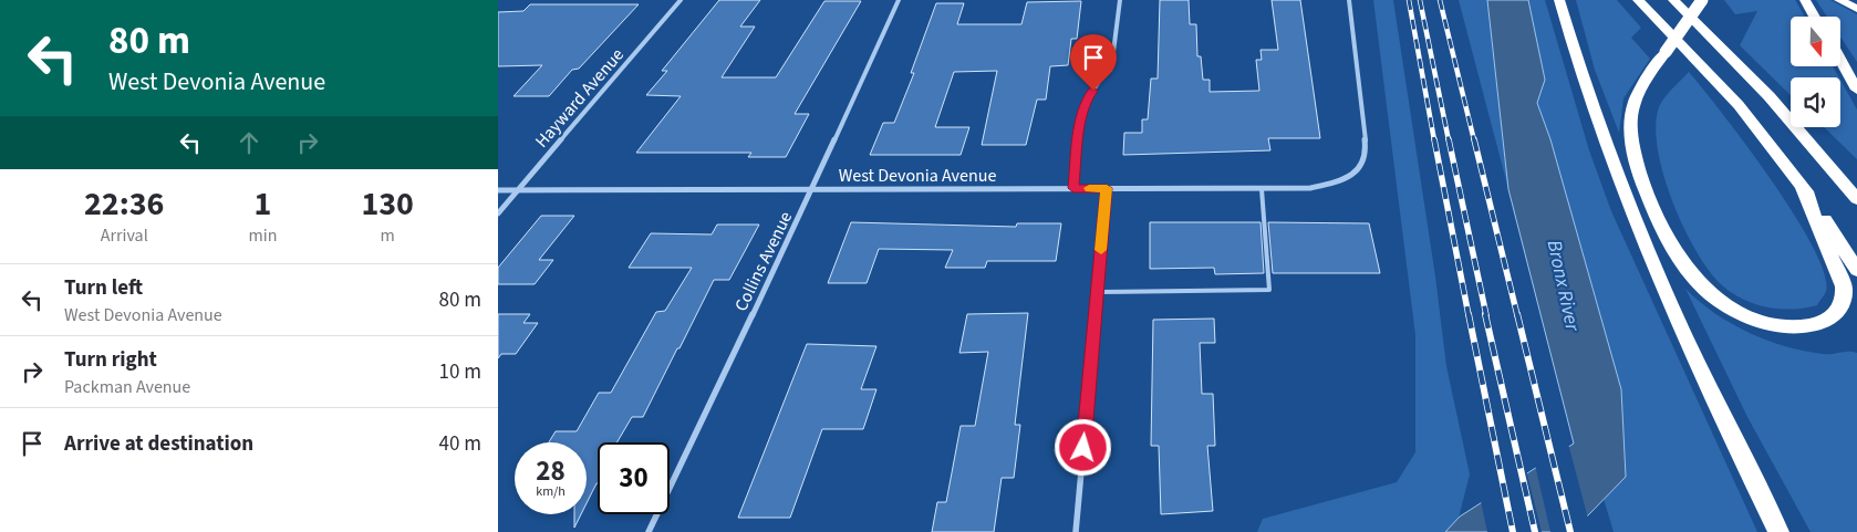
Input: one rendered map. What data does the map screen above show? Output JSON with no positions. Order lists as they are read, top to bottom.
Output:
{
  "streets": {
    "street": ["Hayward Avenue", "West Devonia Avenue", "Collins Avenue"]
  },
  "crossings": [
    ["Hayward Avenue", "West Devonia Avenue"],
    ["West Devonia Avenue", "Collins Avenue"]
  ],
  "water": ["Bronx River"],
  "north": "bottom",
  "page": {
    "turn": ["80 m", "West Devonia Avenue"],
    "eta": [
      "22:36",
      "Arrival",
      "1",
      "min",
      "130",
      "m"
    ],
    "list": [
      {
        "name": "Turn left",
        "note": "West Devonia Avenue",
        "value": "80 m"
      },
      {
        "name": "Turn right",
        "note": "Packman Avenue",
        "value": "10 m"
      },
      {
        "name": "Arrive at destination",
        "value": "40 m"
      }
    ],
    "speed": "28 km/h",
    "limit": "30"
  }
}
